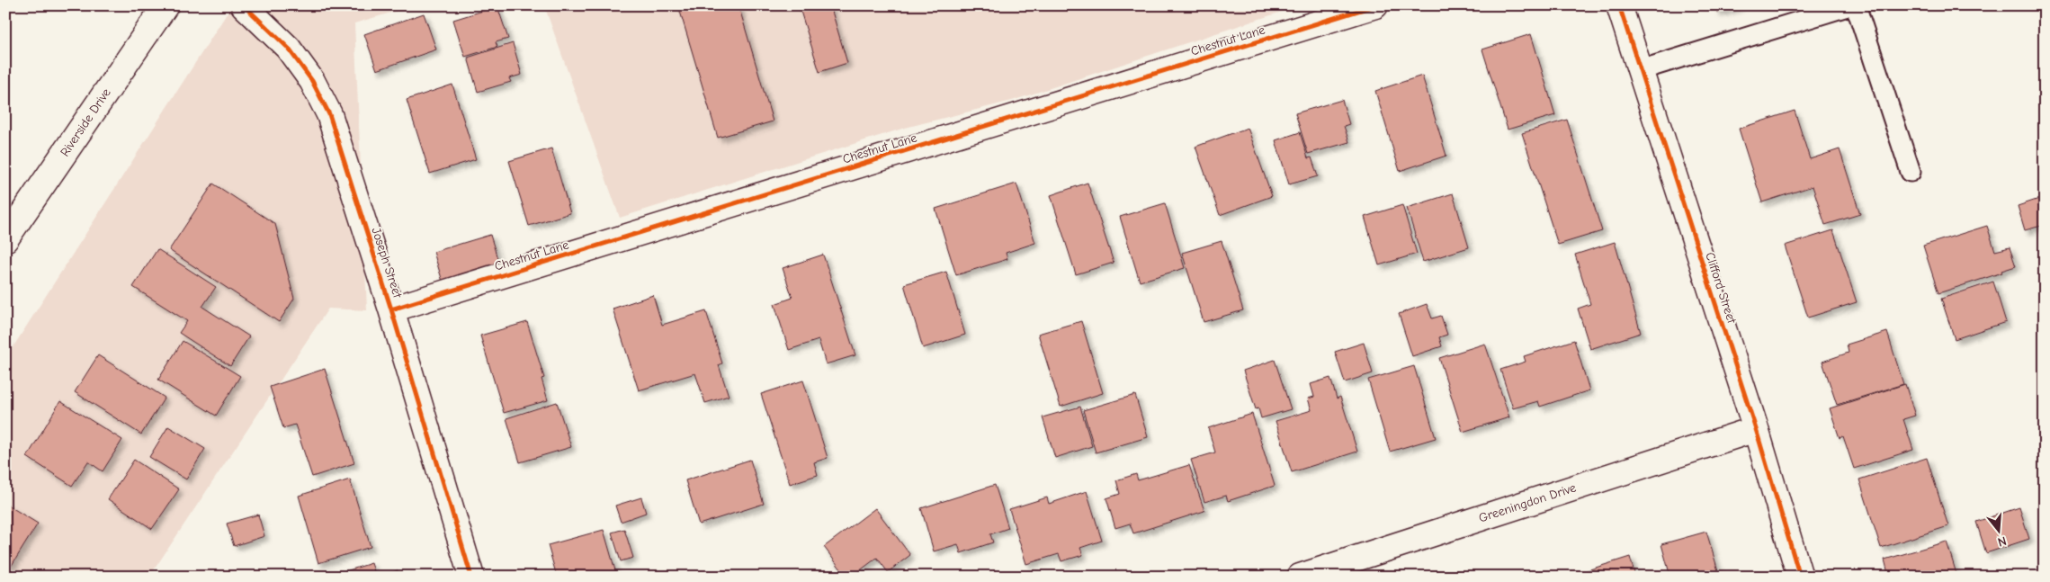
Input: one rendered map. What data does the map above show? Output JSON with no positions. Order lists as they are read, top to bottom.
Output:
{
  "streets": {
    "street": [
      "Chestnut Lane",
      "Riverside Drive",
      "Joseph Street",
      "Clifford Street",
      "Greeningdon Drive"
    ]
  },
  "crossings": [
    ["Chestnut Lane", "Joseph Street"],
    ["Clifford Street", "Greeningdon Drive"]
  ],
  "north": "bottom"
}
